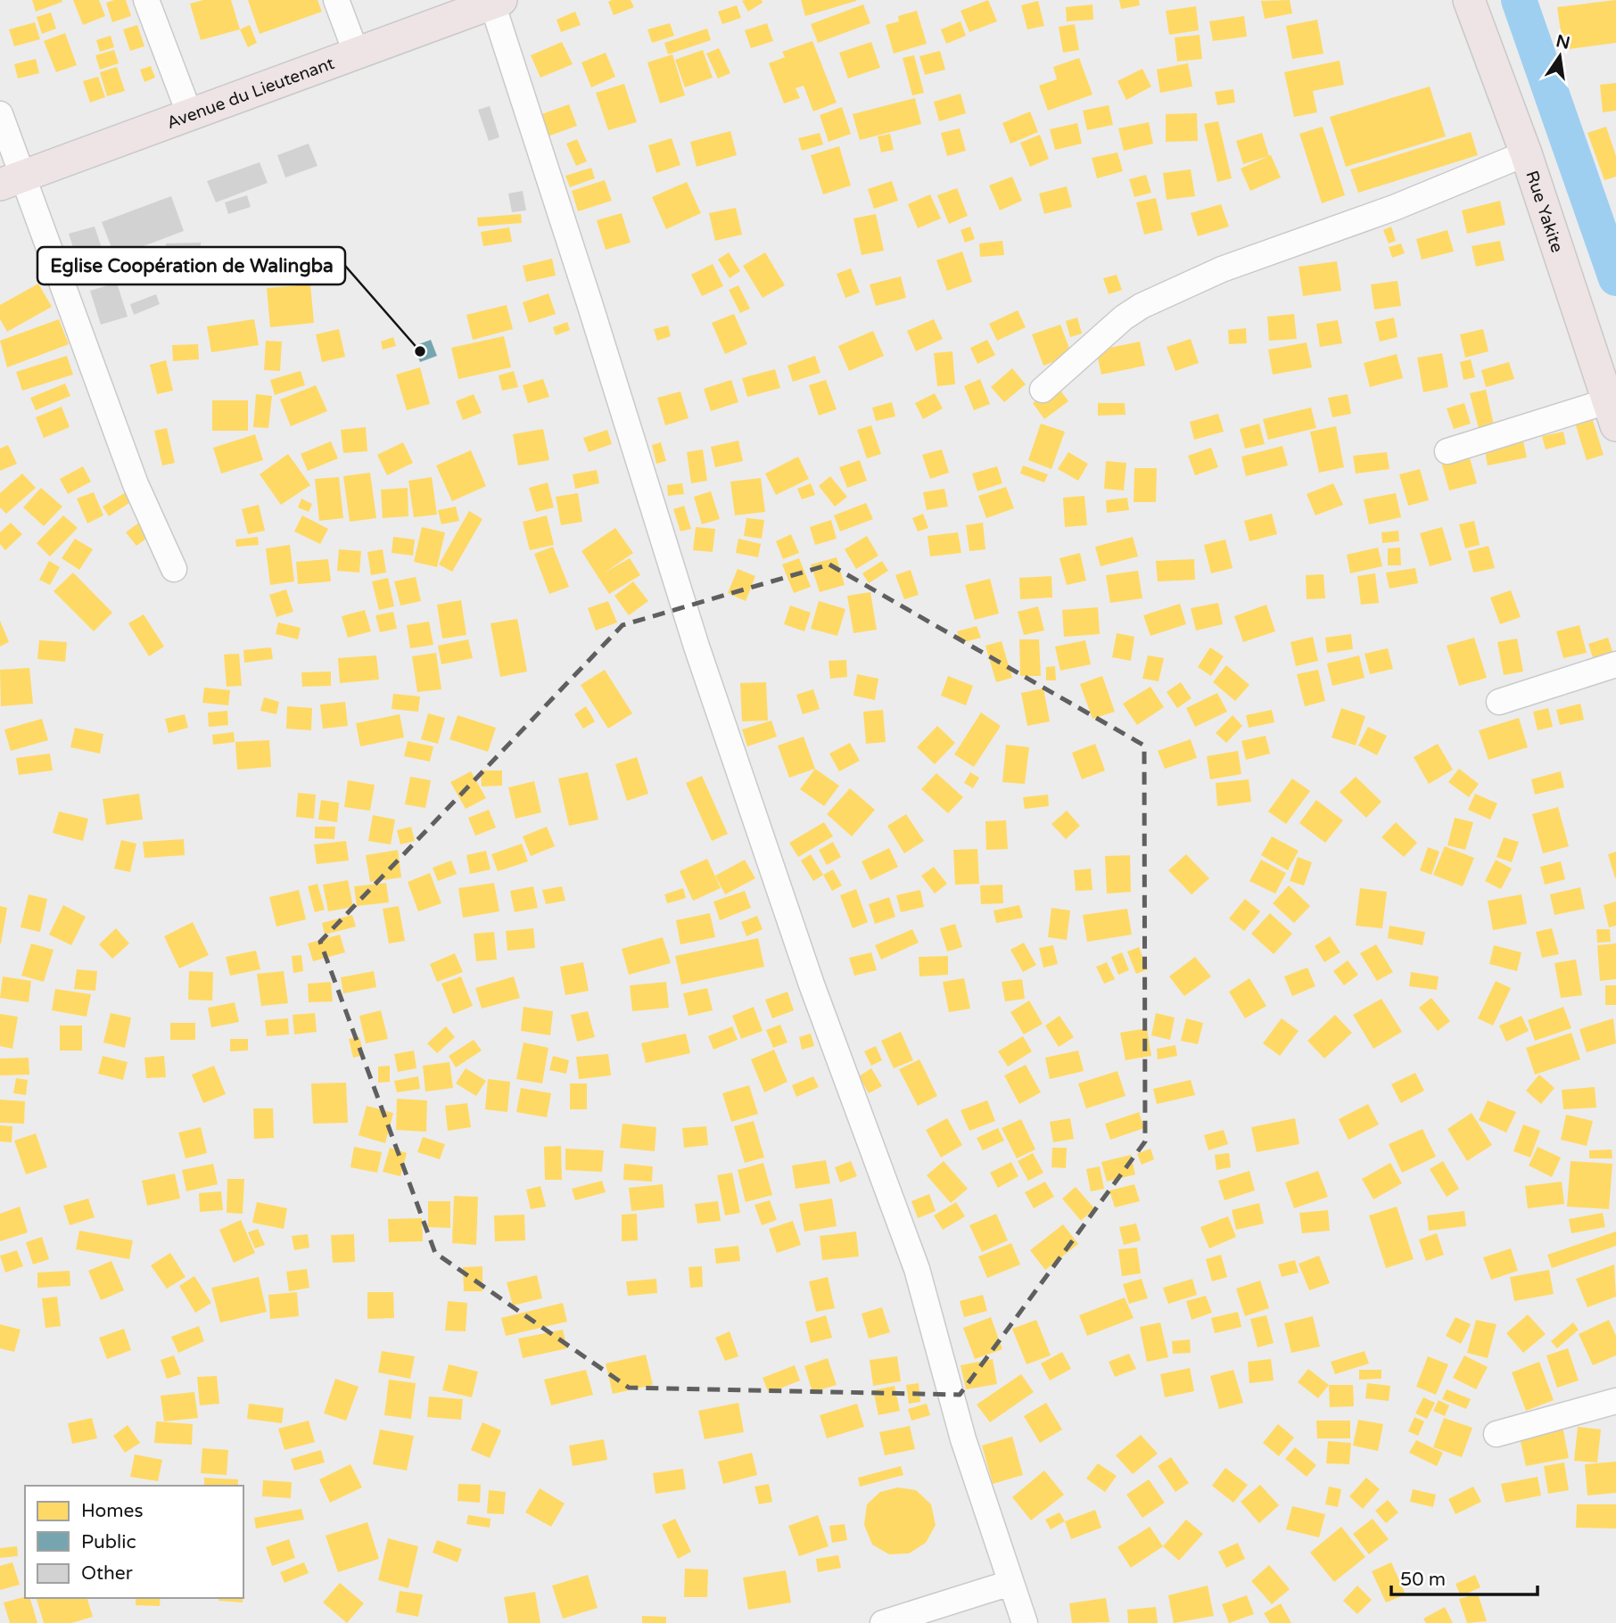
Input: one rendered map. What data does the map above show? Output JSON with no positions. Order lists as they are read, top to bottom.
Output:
{
  "streets": {
    "main road": ["Avenue du Lieutenant", "Rue Yakite"]
  },
  "places": ["Eglise Coopération de Walingba"],
  "legend": ["Homes", "Public", "Other"],
  "scale_bar": "50 m",
  "north": "top"
}
